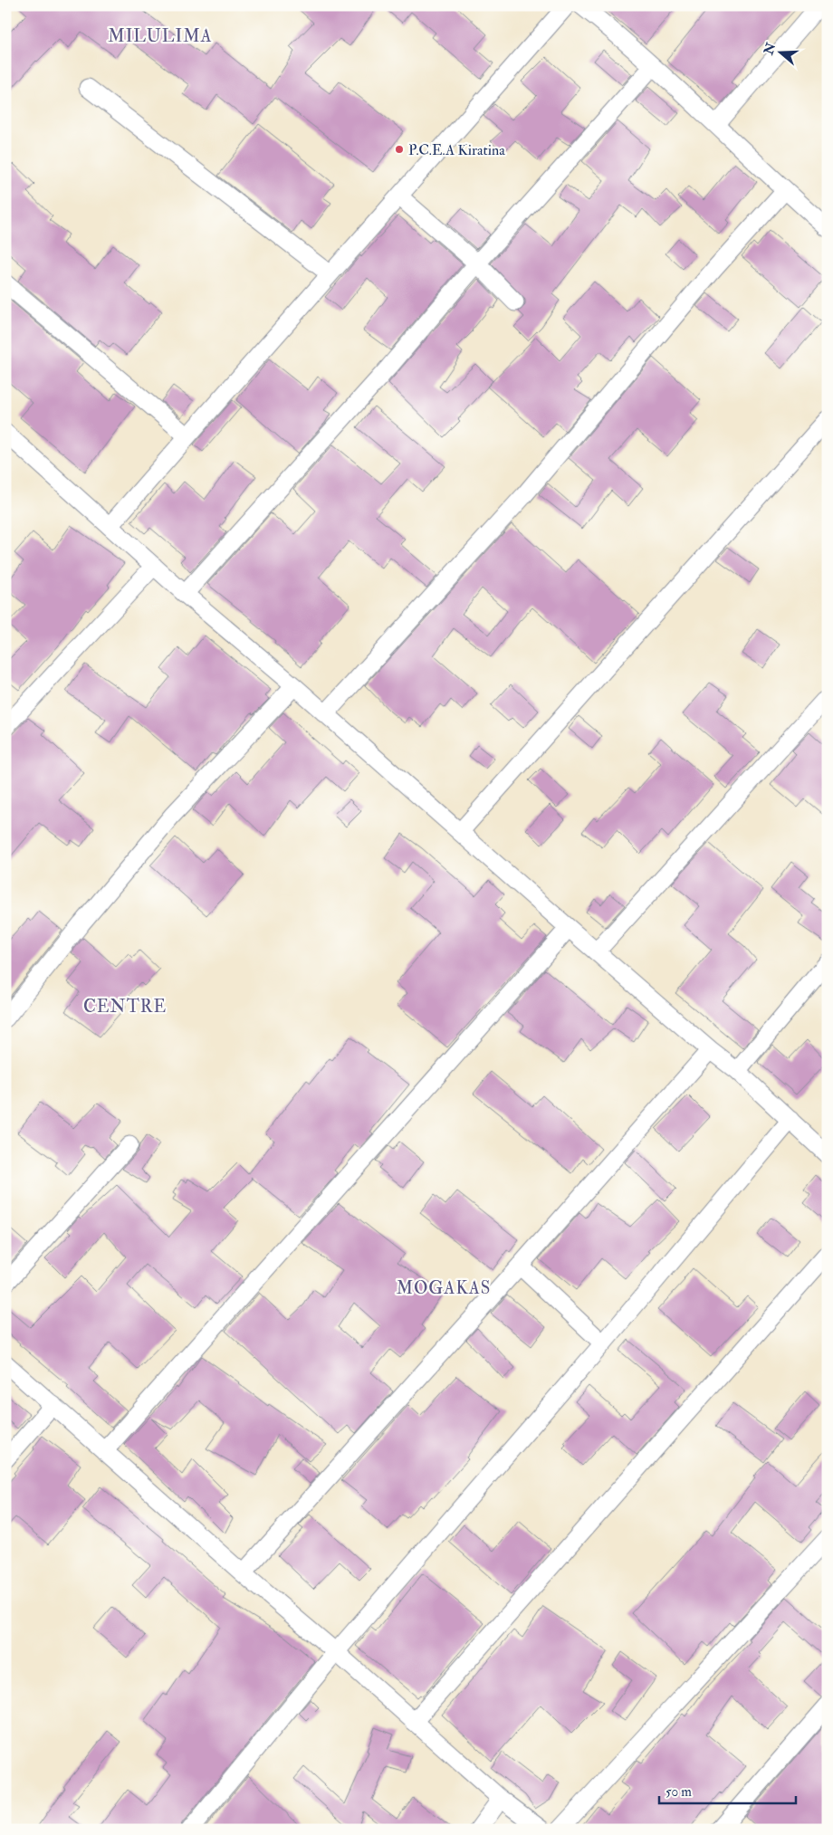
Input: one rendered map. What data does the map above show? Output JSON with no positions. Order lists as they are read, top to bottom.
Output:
{
  "districts": ["MILULIMA", "CENTRE", "MOGAKAS"],
  "places": ["P.C.E.A Kiratina"],
  "scale_bar": "50 m",
  "north": "left"
}
